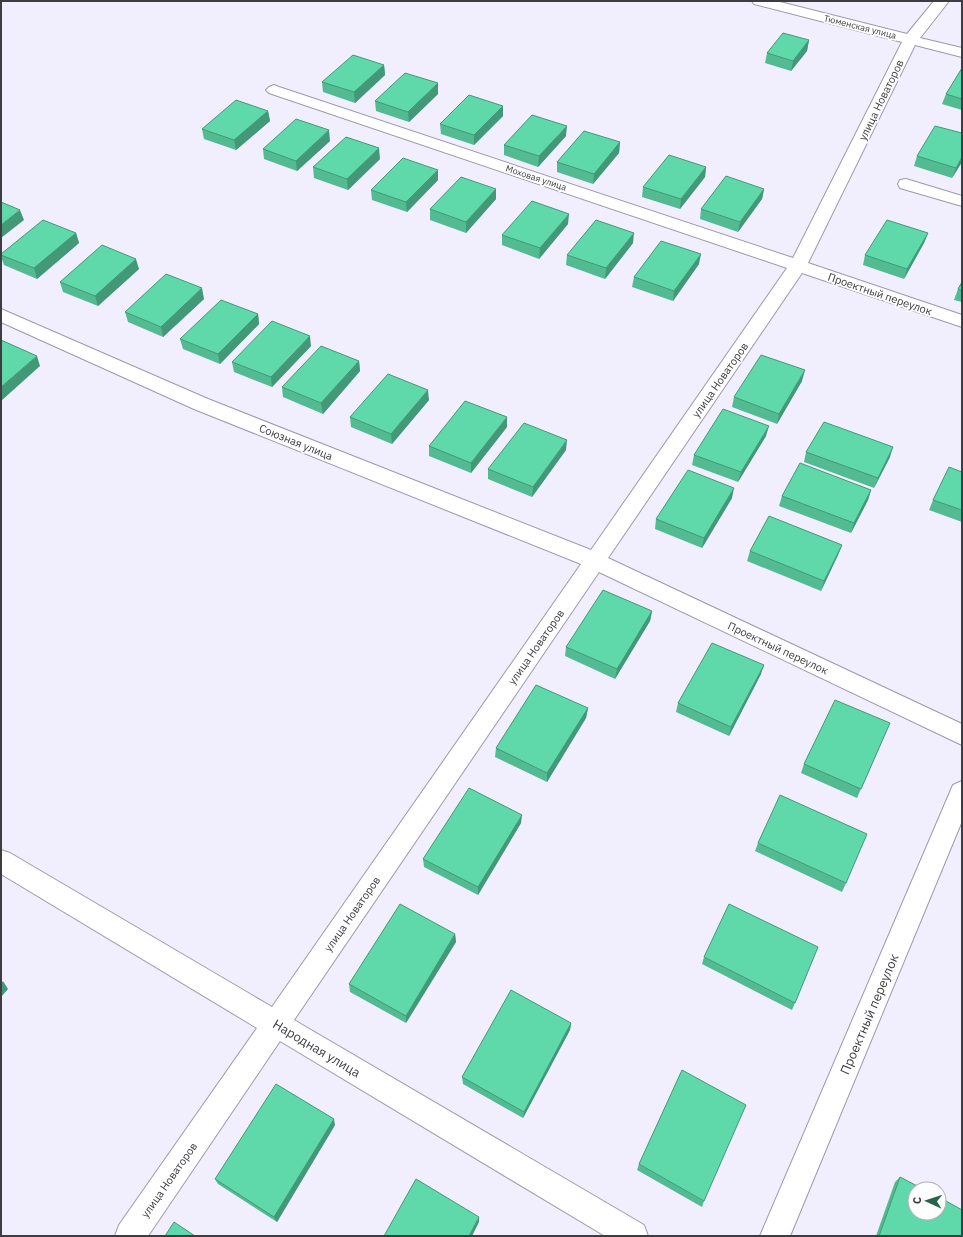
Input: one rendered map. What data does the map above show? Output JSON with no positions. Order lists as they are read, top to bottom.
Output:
{
  "streets": {
    "street": [
      "Тюменская улица",
      "улица Новаторов",
      "Моховая улица",
      "Проектный переулок",
      "Союзная улица",
      "Народная улица"
    ]
  },
  "crossings": [
    ["Тюменская улица", "улица Новаторов"],
    ["улица Новаторов", "Моховая улица"],
    ["улица Новаторов", "Проектный переулок"],
    ["улица Новаторов", "Союзная улица"],
    ["улица Новаторов", "Народная улица"],
    ["Моховая улица", "Проектный переулок"],
    ["Проектный переулок", "Союзная улица"]
  ],
  "north": "left"
}
